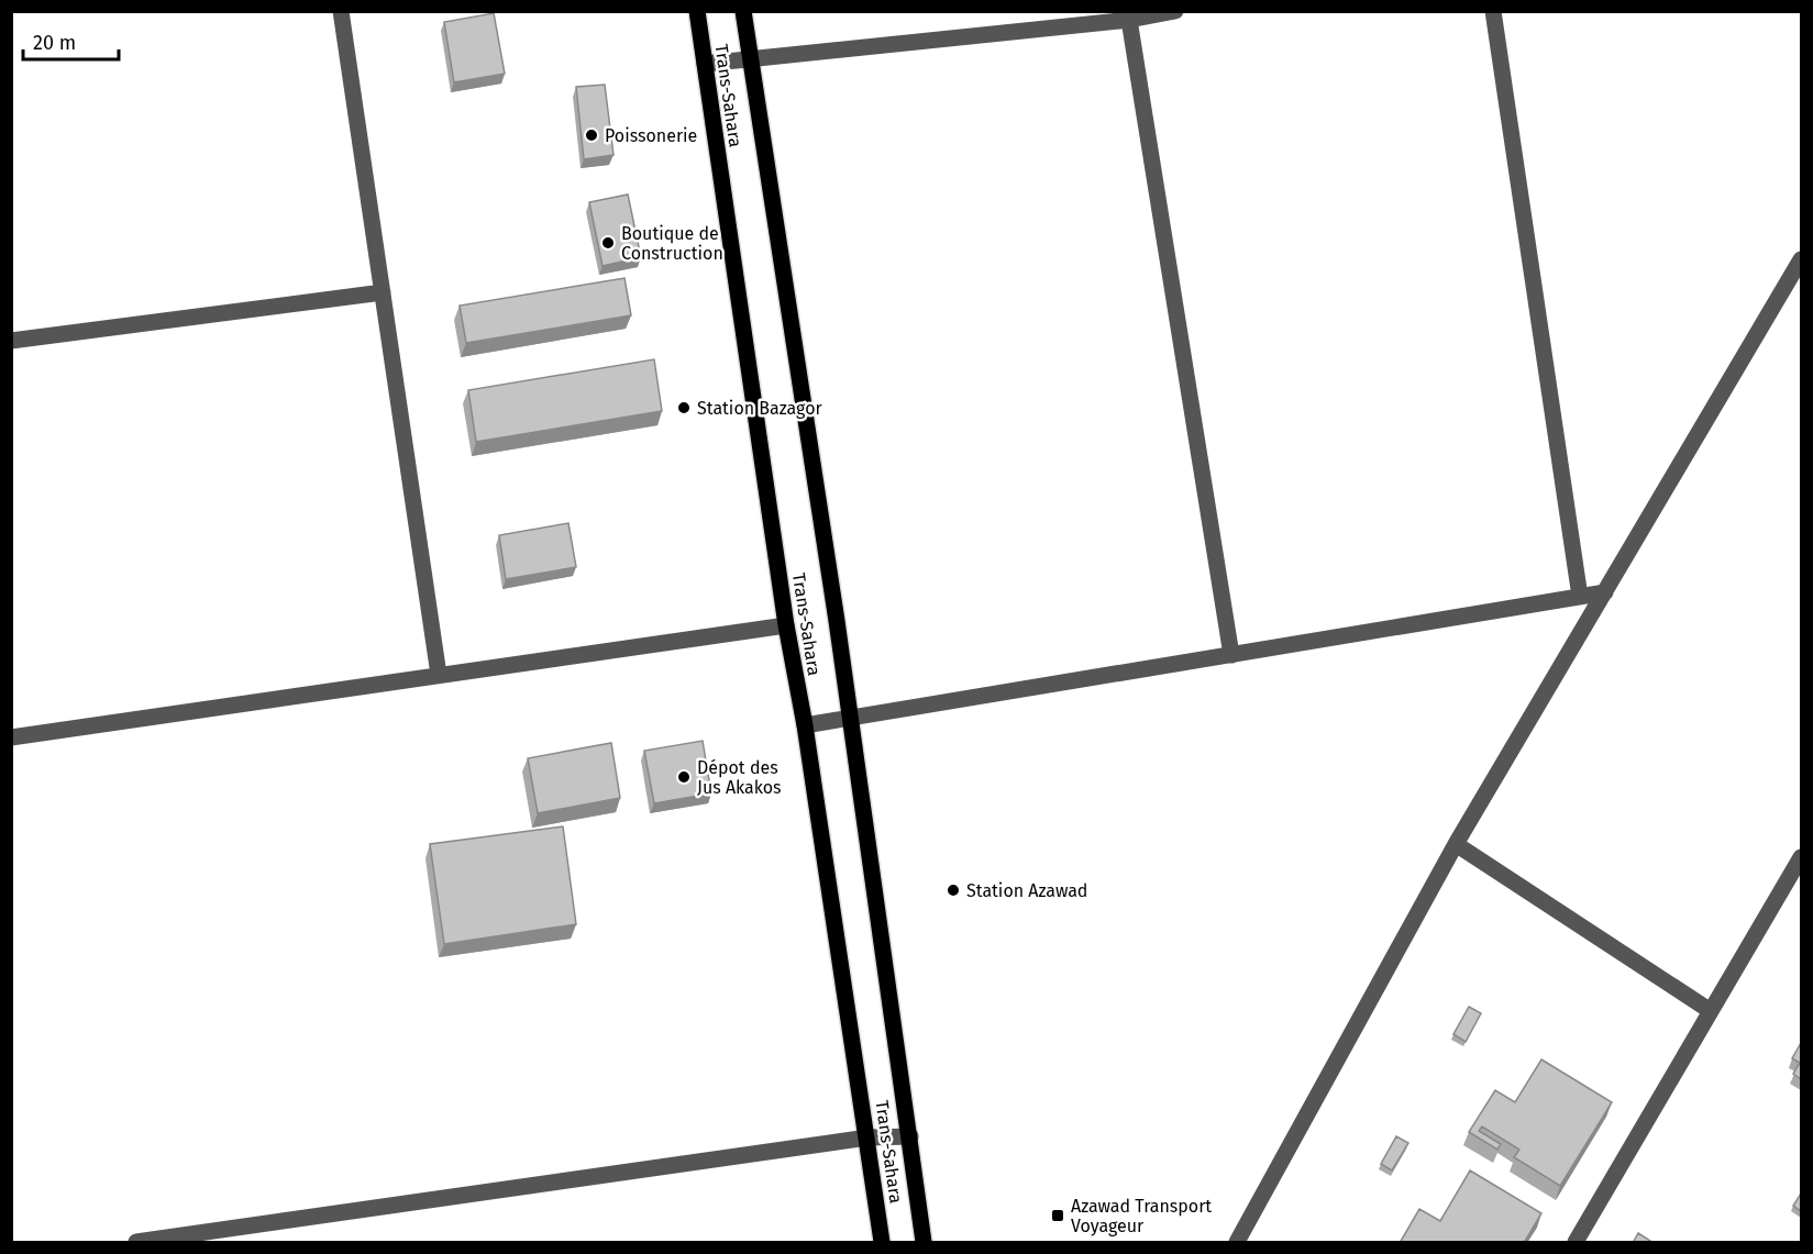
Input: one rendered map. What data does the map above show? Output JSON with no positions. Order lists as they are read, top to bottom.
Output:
{
  "streets": {
    "main road": ["Trans-Sahara"]
  },
  "places": {
    "other": [
      "Poissonerie",
      "Boutique de Construction",
      "Station Bazagor",
      "Dépot des Jus Akakos",
      "Station Azawad"
    ],
    "transit": ["Azawad Transport Voyageur"]
  },
  "scale_bar": "20 m"
}
